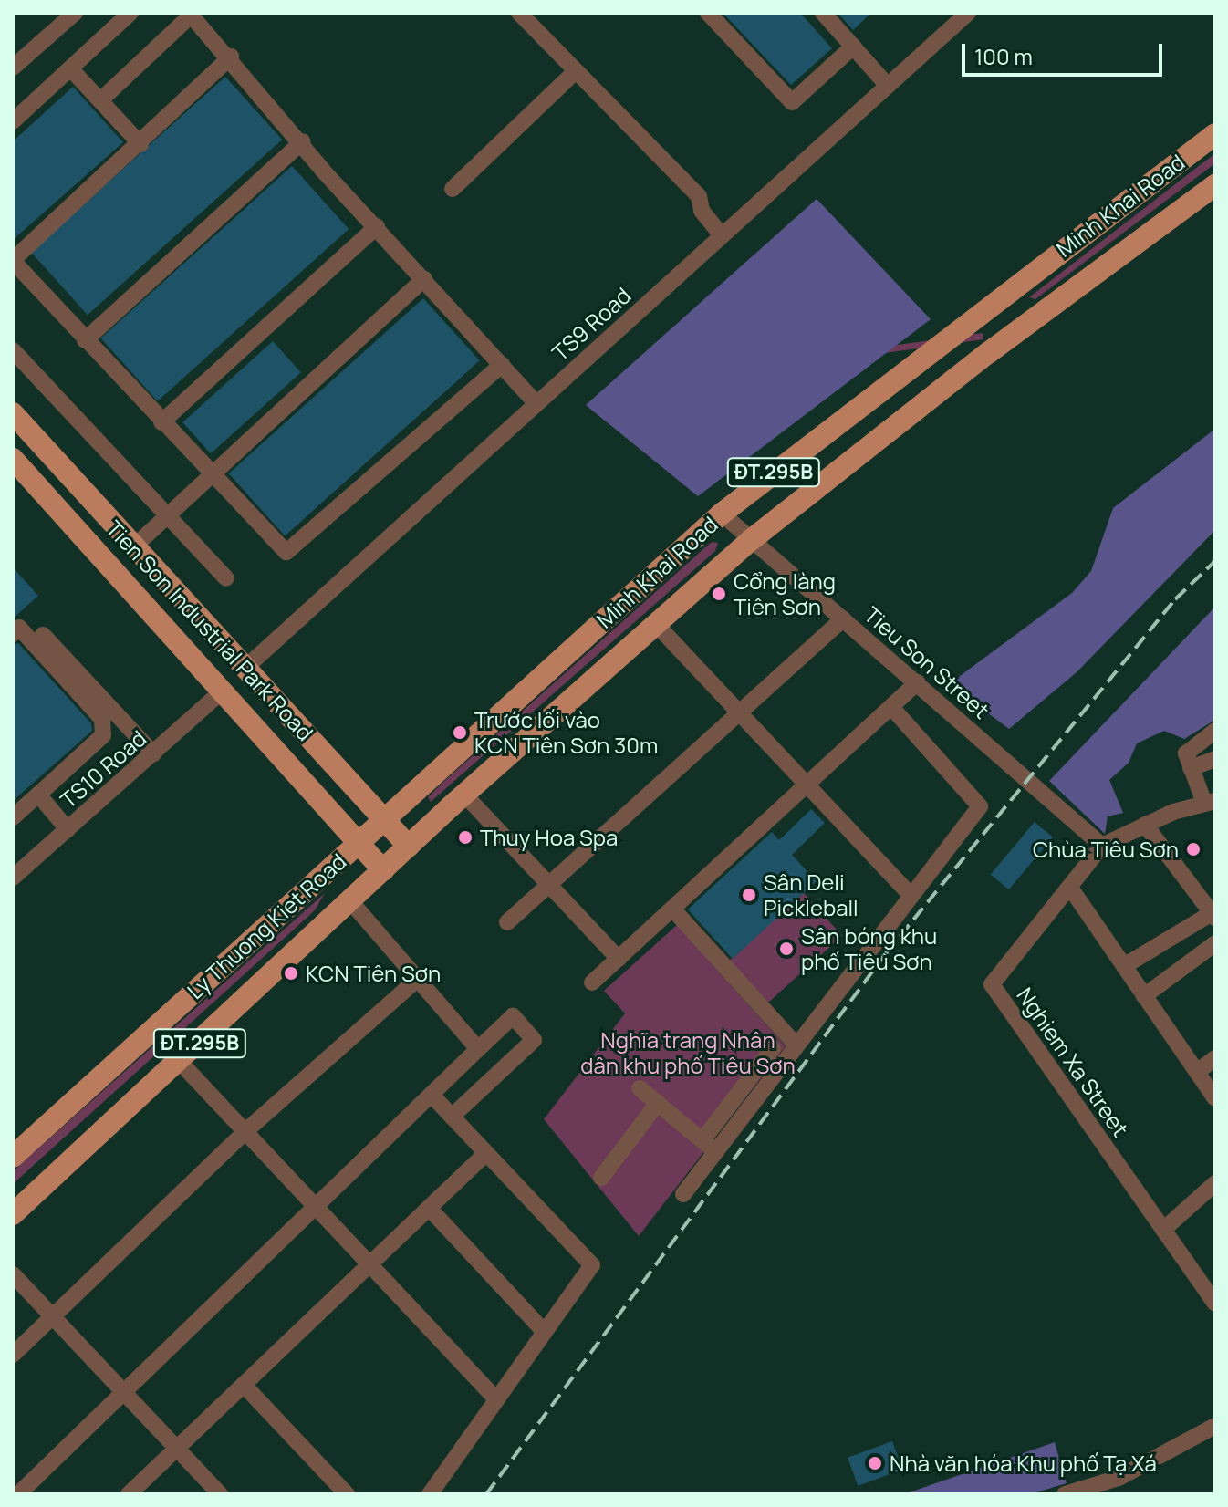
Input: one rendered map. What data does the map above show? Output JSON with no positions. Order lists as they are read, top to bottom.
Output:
{
  "streets": {
    "main road": [
      "Minh Khai Road",
      "ĐT.295B",
      "Tien Son Industrial Park Road",
      "Ly Thuong Kiet Road"
    ],
    "street": [
      "TS9 Road",
      "Tieu Son Street",
      "TS10 Road",
      "Nghiem Xa Street"
    ]
  },
  "crossings": [
    ["Minh Khai Road", "Tien Son Industrial Park Road"],
    ["Minh Khai Road", "Tieu Son Street"],
    ["Minh Khai Road", "Ly Thuong Kiet Road"],
    ["TS9 Road", "Tien Son Industrial Park Road"],
    ["Tien Son Industrial Park Road", "TS10 Road"],
    ["Tien Son Industrial Park Road", "Ly Thuong Kiet Road"],
    ["Tieu Son Street", "Nghiem Xa Street"]
  ],
  "parks": ["Nghĩa trang Nhân dân khu phố Tiêu Sơn"],
  "places": [
    "Cổng làng Tiên Sơn",
    "Trước lối vào KCN Tiên Sơn 30m",
    "Thuy Hoa Spa",
    "Chùa Tiêu Sơn",
    "Sân Deli Pickleball",
    "Sân bóng khu phố Tiêu Sơn",
    "KCN Tiên Sơn",
    "Nhà văn hóa Khu phố Tạ Xá"
  ],
  "scale_bar": "100 m"
}
